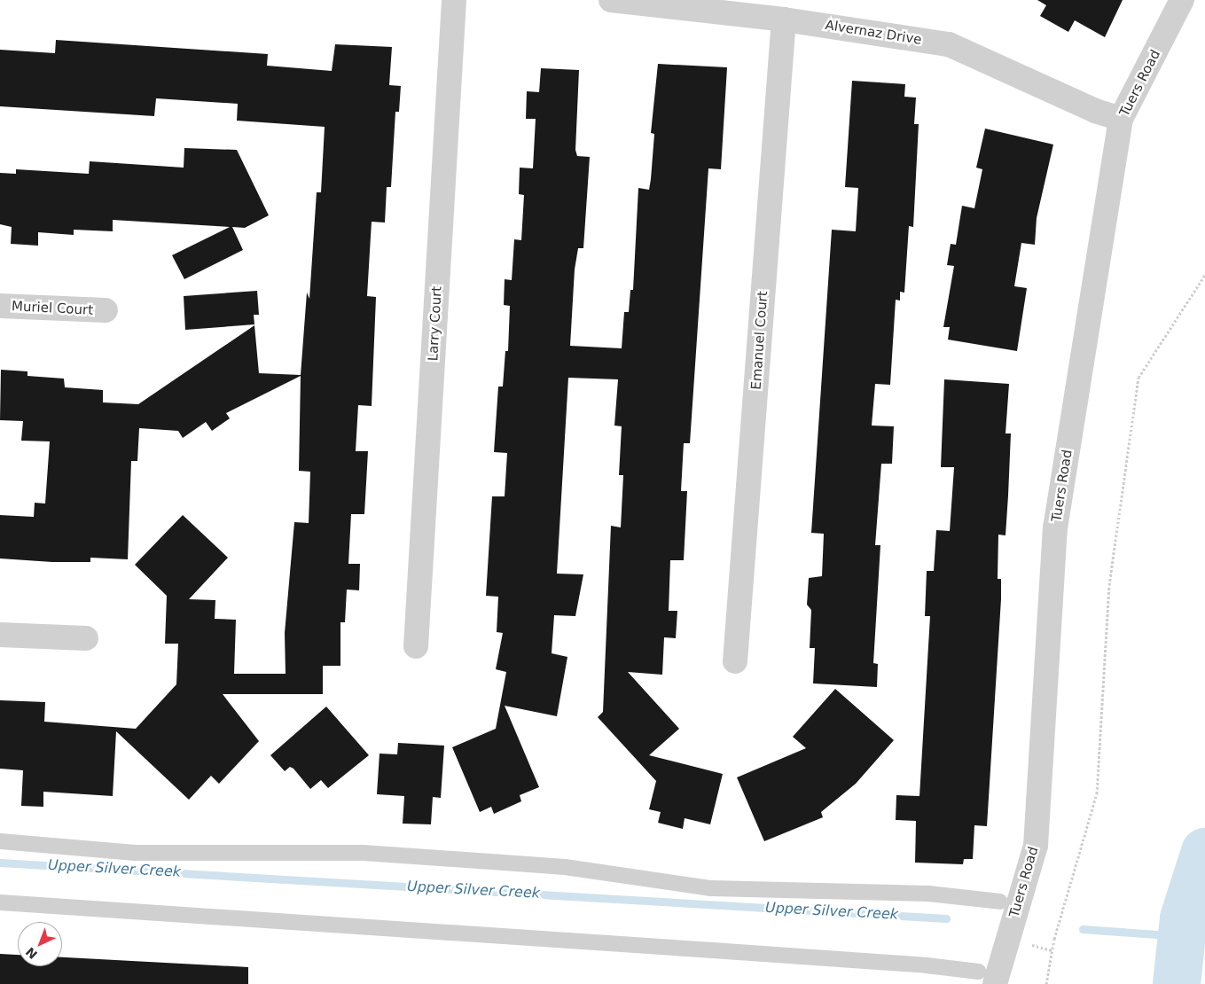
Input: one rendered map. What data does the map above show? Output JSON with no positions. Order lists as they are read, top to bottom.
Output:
{
  "streets": {
    "street": [
      "Alvernaz Drive",
      "Tuers Road",
      "Muriel Court",
      "Larry Court",
      "Emanuel Court"
    ]
  },
  "crossings": [
    ["Alvernaz Drive", "Tuers Road"],
    ["Alvernaz Drive", "Emanuel Court"]
  ],
  "water": ["Upper Silver Creek"],
  "north": "bottom left"
}
